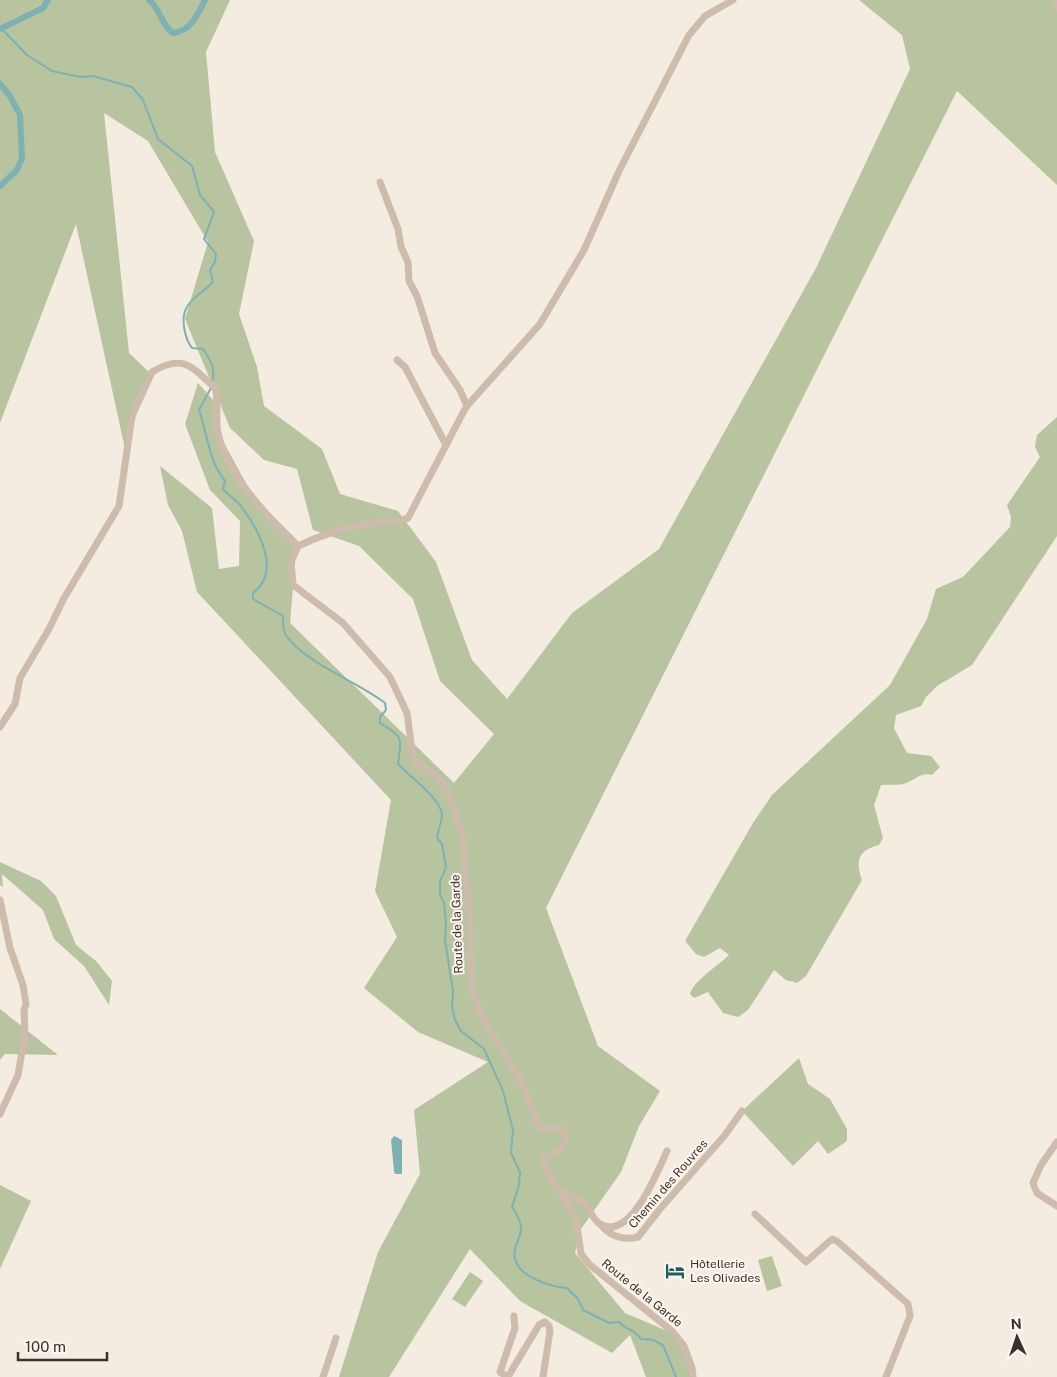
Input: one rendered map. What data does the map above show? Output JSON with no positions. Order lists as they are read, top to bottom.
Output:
{
  "streets": {
    "street": ["Route de la Garde", "Chemin des Rouvres"]
  },
  "places": {
    "hotel": ["Hôtellerie Les Olivades"]
  },
  "scale_bar": "100 m",
  "north": "top"
}
